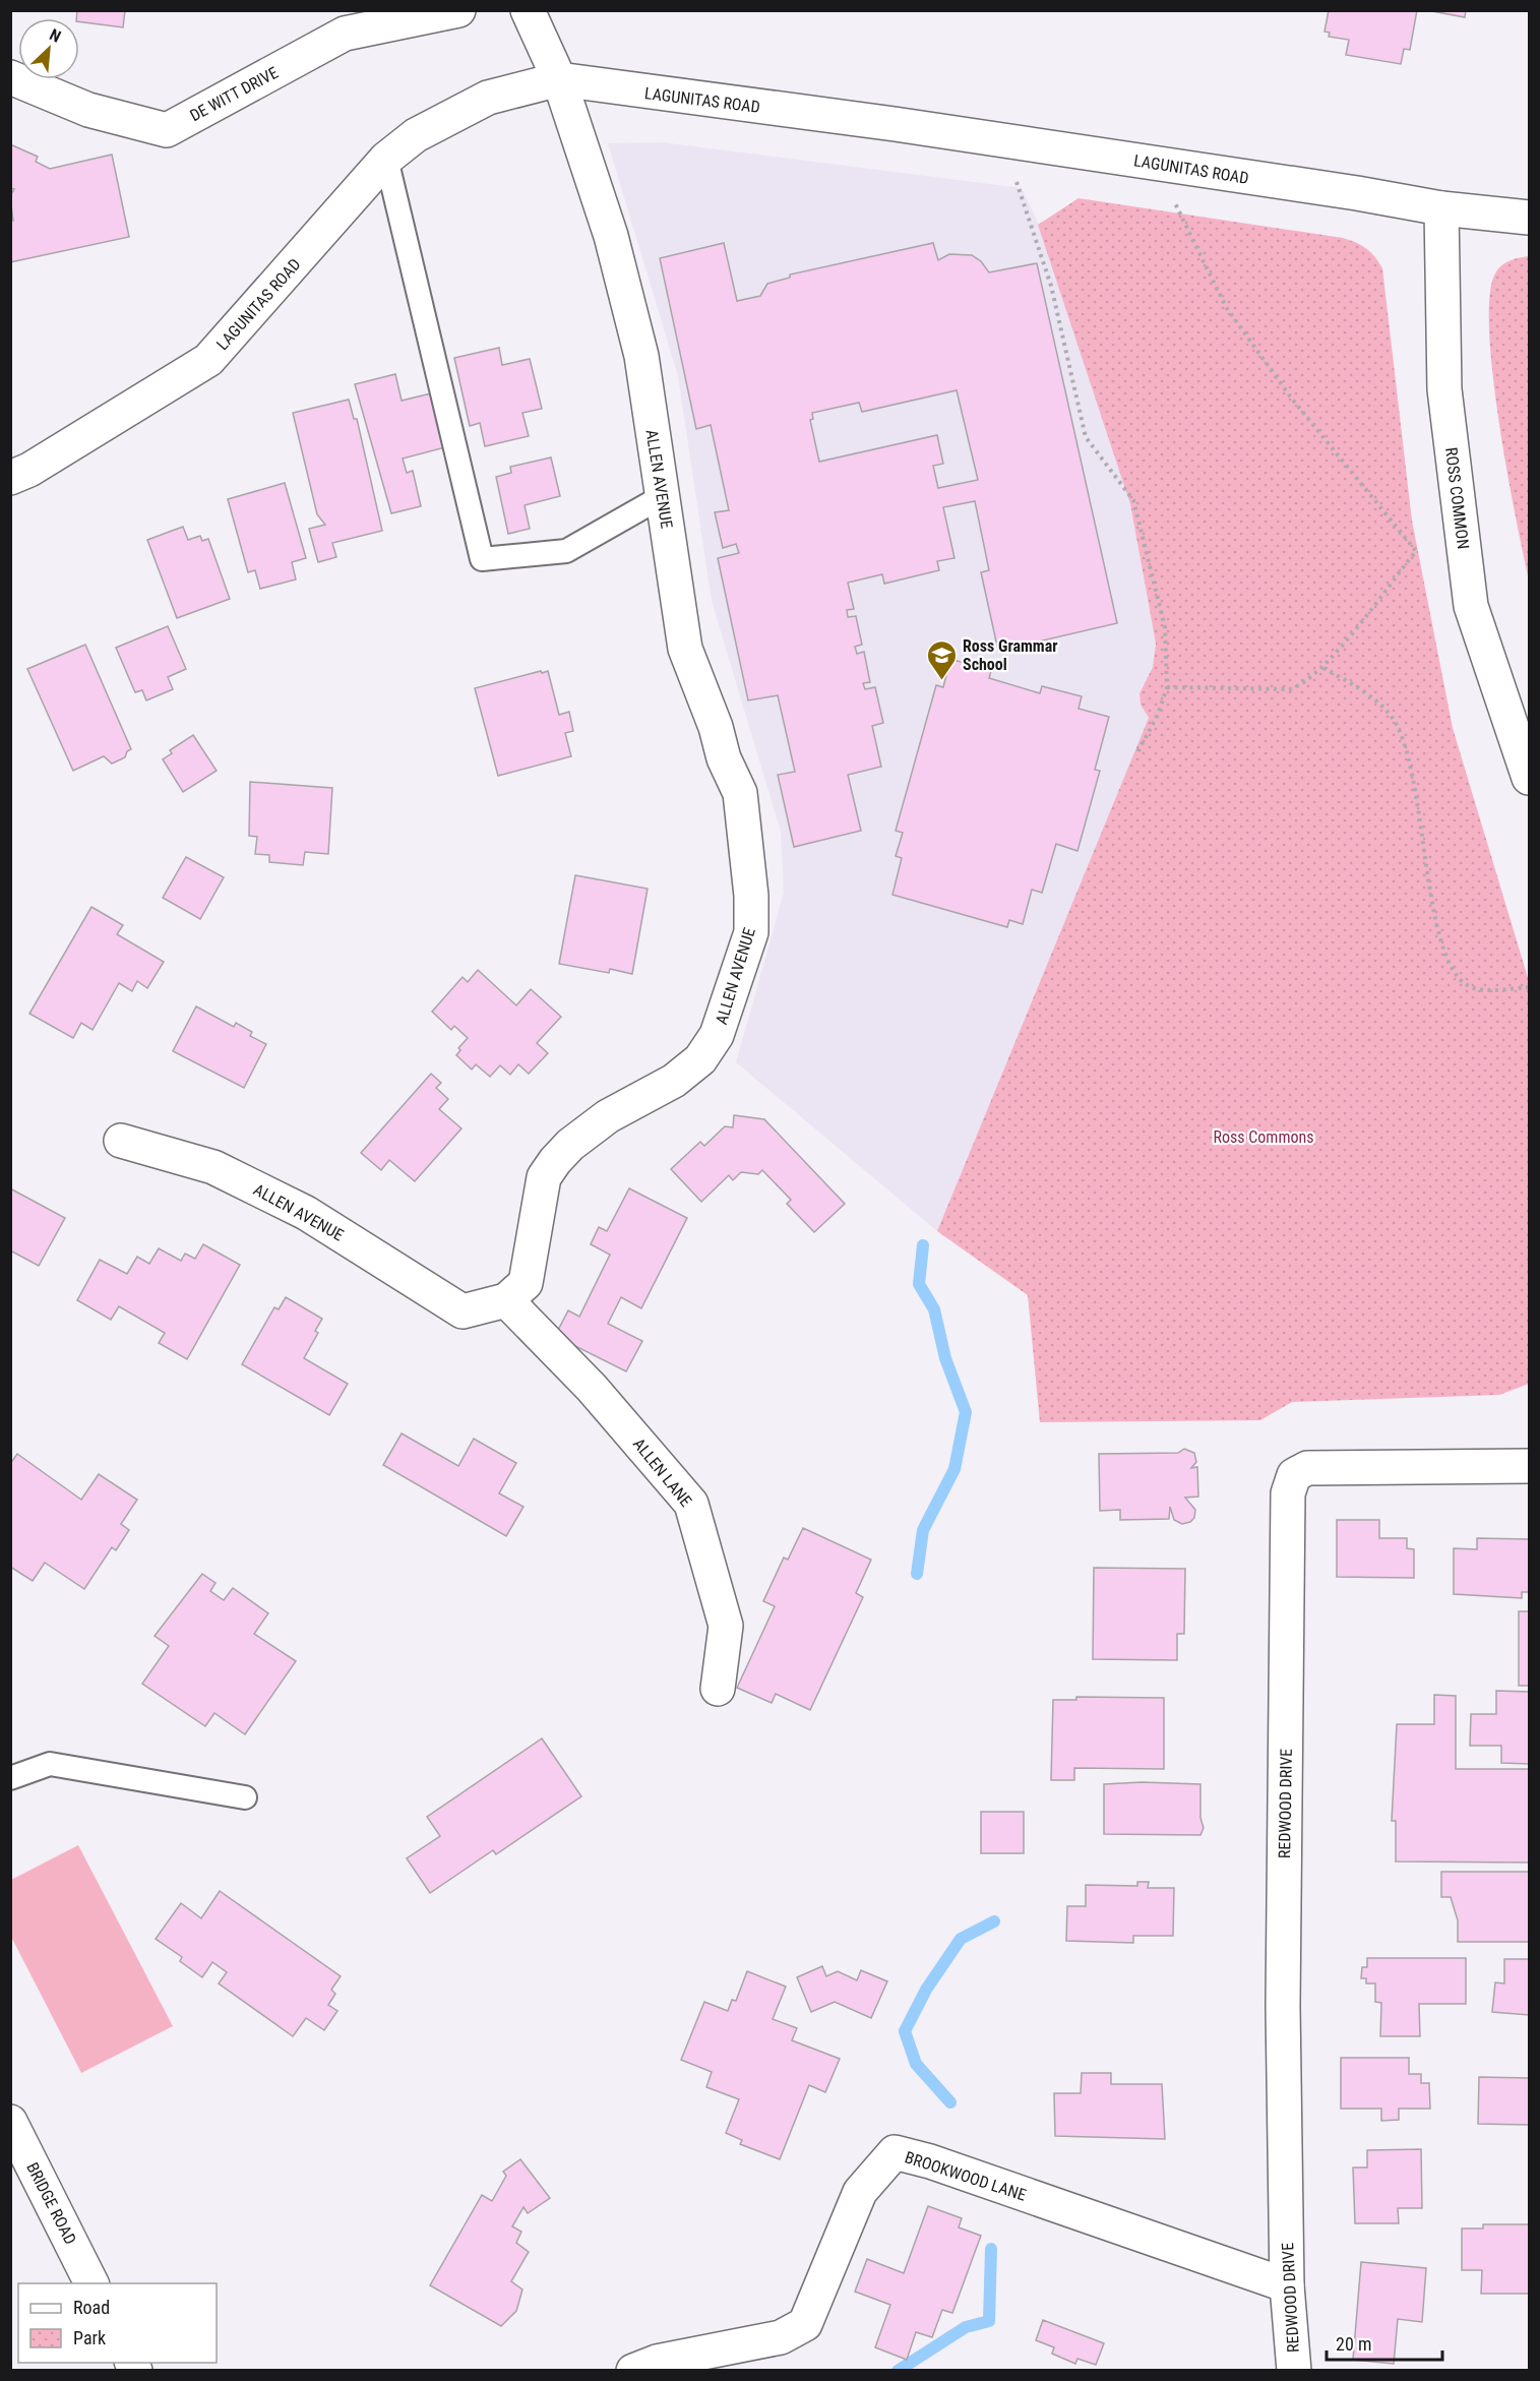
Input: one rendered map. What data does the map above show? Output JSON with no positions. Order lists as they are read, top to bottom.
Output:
{
  "streets": {
    "street": [
      "DE WITT DRIVE",
      "LAGUNITAS ROAD",
      "ALLEN AVENUE",
      "ROSS COMMON",
      "ALLEN LANE",
      "REDWOOD DRIVE",
      "BROOKWOOD LANE",
      "BRIDGE ROAD"
    ]
  },
  "crossings": [
    ["LAGUNITAS ROAD", "ALLEN AVENUE"],
    ["LAGUNITAS ROAD", "ROSS COMMON"],
    ["ALLEN AVENUE", "ALLEN LANE"],
    ["REDWOOD DRIVE", "BROOKWOOD LANE"]
  ],
  "parks": ["Ross Commons"],
  "places": {
    "school or university": ["Ross Grammar School"]
  },
  "legend": ["Road", "Park"],
  "scale_bar": "20 m",
  "north": "top right"
}
